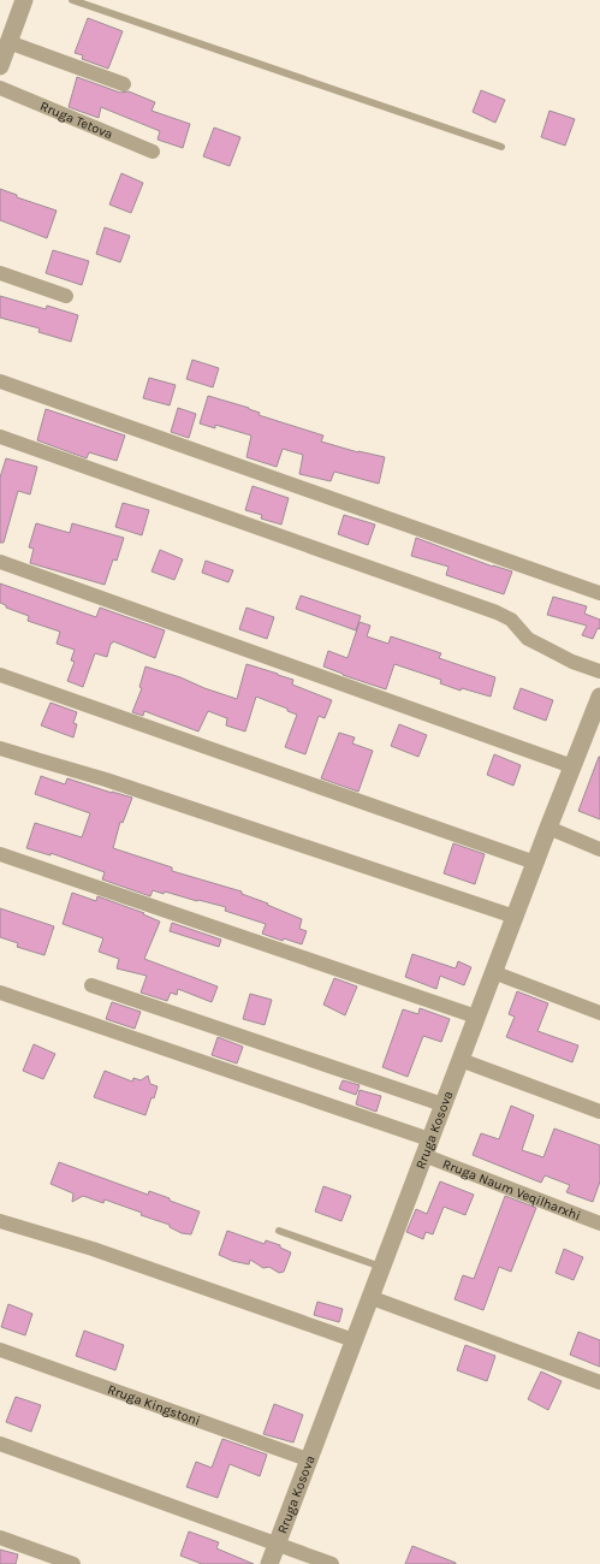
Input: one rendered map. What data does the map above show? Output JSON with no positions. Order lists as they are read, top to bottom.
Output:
{
  "streets": {
    "street": [
      "Rruga Tetova",
      "Rruga Kosova",
      "Rruga Naum Veqilharxhi",
      "Rruga Kingstoni"
    ]
  },
  "crossings": [
    ["Rruga Kosova", "Rruga Naum Veqilharxhi"],
    ["Rruga Kosova", "Rruga Kingstoni"]
  ]
}
